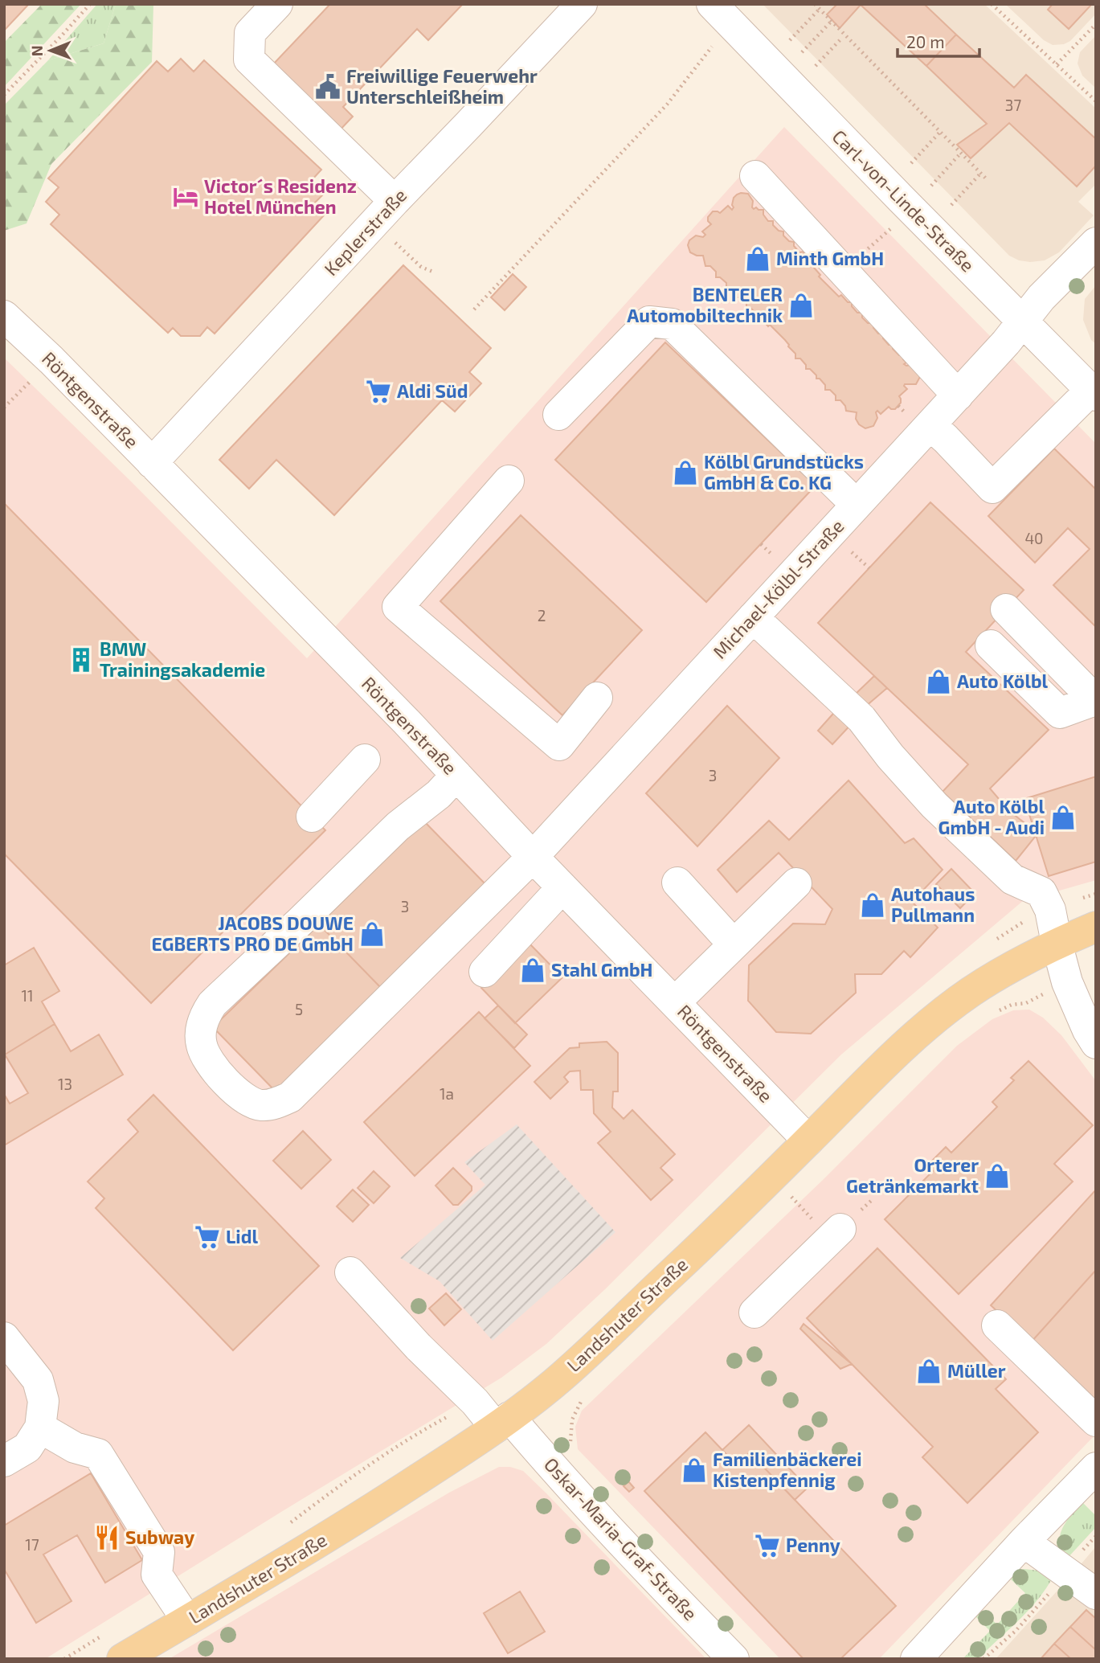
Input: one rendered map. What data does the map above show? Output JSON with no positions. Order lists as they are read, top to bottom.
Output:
{
  "streets": {
    "main road": ["Landshuter Straße"],
    "street": [
      "Carl-von-Linde-Straße",
      "Keplerstraße",
      "Röntgenstraße",
      "Michael-Kölbl-Straße",
      "Oskar-Maria-Graf-Straße"
    ]
  },
  "crossings": [
    ["Carl-von-Linde-Straße", "Michael-Kölbl-Straße"],
    ["Keplerstraße", "Röntgenstraße"],
    ["Röntgenstraße", "Michael-Kölbl-Straße"],
    ["Röntgenstraße", "Landshuter Straße"],
    ["Landshuter Straße", "Oskar-Maria-Graf-Straße"]
  ],
  "places": {
    "public building": ["Freiwillige Feuerwehr Unterschleißheim"],
    "hotel": ["Victor´s Residenz Hotel München"],
    "shop": [
      "Minth GmbH",
      "BENTELER Automobiltechnik",
      "Kölbl Grundstücks GmbH & Co. KG",
      "Auto Kölbl",
      "Auto Kölbl GmbH - Audi",
      "Autohaus Pullmann",
      "JACOBS DOUWE EGBERTS PRO DE GmbH",
      "Stahl GmbH",
      "Orterer Getränkemarkt",
      "Müller",
      "Familienbäckerei Kistenpfennig"
    ],
    "supermarket": ["Aldi Süd", "Lidl", "Penny"],
    "building": ["BMW Trainingsakademie"],
    "restaurant": ["Subway"]
  },
  "house_numbers": [
    "37",
    "40",
    "2",
    "3",
    "3",
    "11",
    "5",
    "13",
    "1a",
    "17"
  ],
  "scale_bar": "20 m",
  "north": "left"
}
